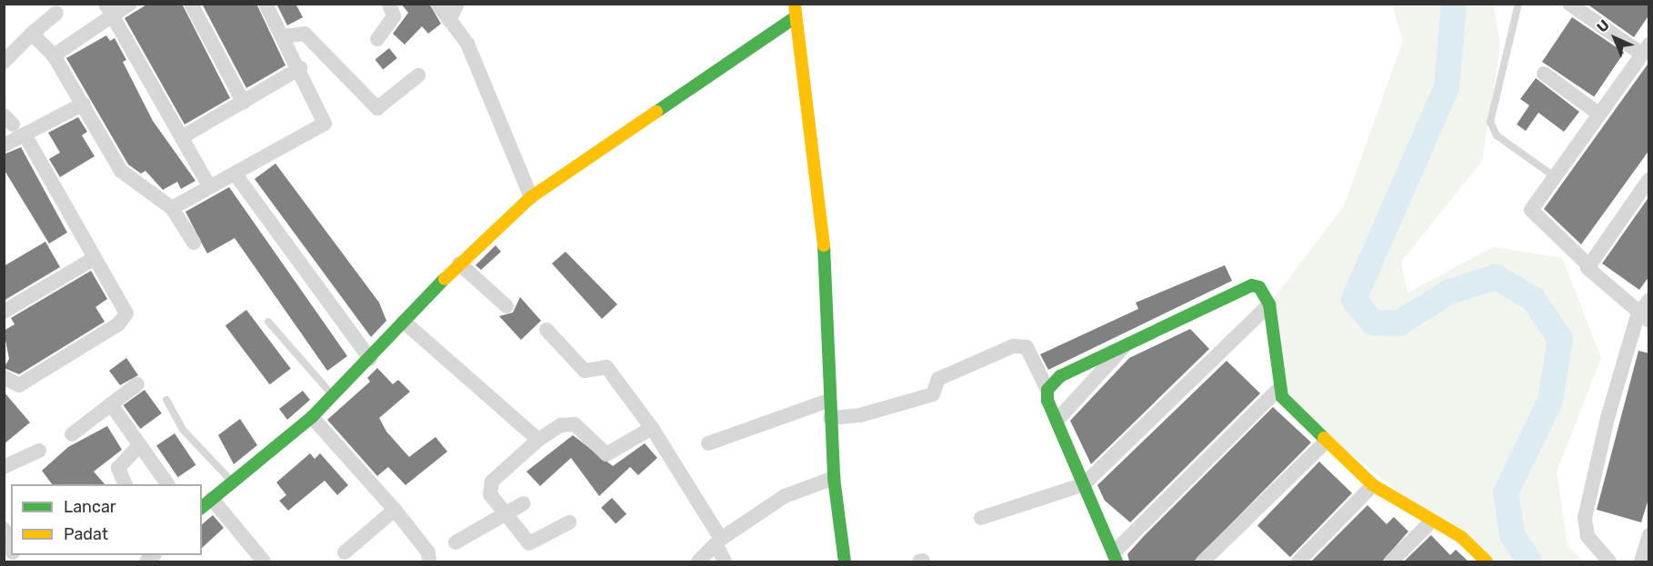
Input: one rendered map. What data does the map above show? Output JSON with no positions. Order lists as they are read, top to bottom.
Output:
{
  "legend": ["Lancar", "Padat"],
  "north": "top left"
}
